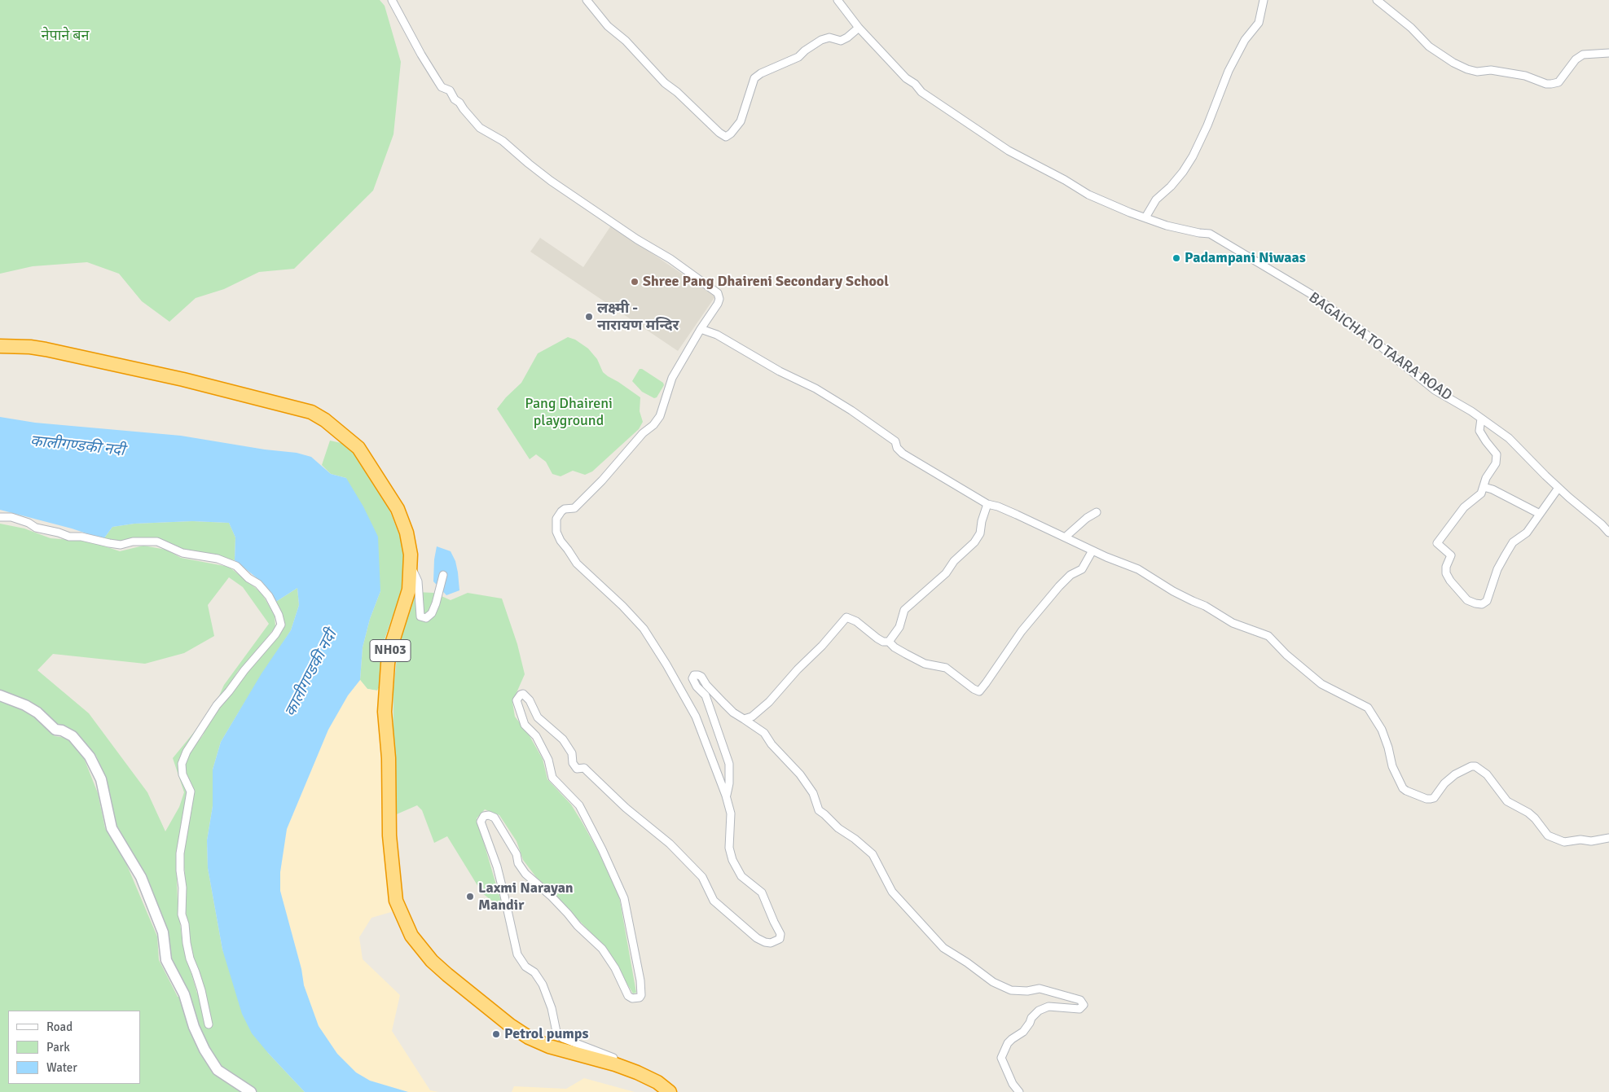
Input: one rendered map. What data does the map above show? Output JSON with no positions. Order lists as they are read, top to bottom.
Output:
{
  "streets": {
    "highway": ["NH03"],
    "street": ["BAGAICHA TO TAARA ROAD"]
  },
  "water": ["कालीगण्डकी नदी"],
  "parks": ["नेपाने बन", "Pang Dhaireni playground"],
  "places": [
    "Padampani Niwaas",
    "Shree Pang Dhaireni Secondary School",
    "लक्ष्मी - नारायण मन्दिर",
    "Laxmi Narayan Mandir",
    "Petrol pumps"
  ],
  "legend": ["Road", "Park", "Water"]
}
